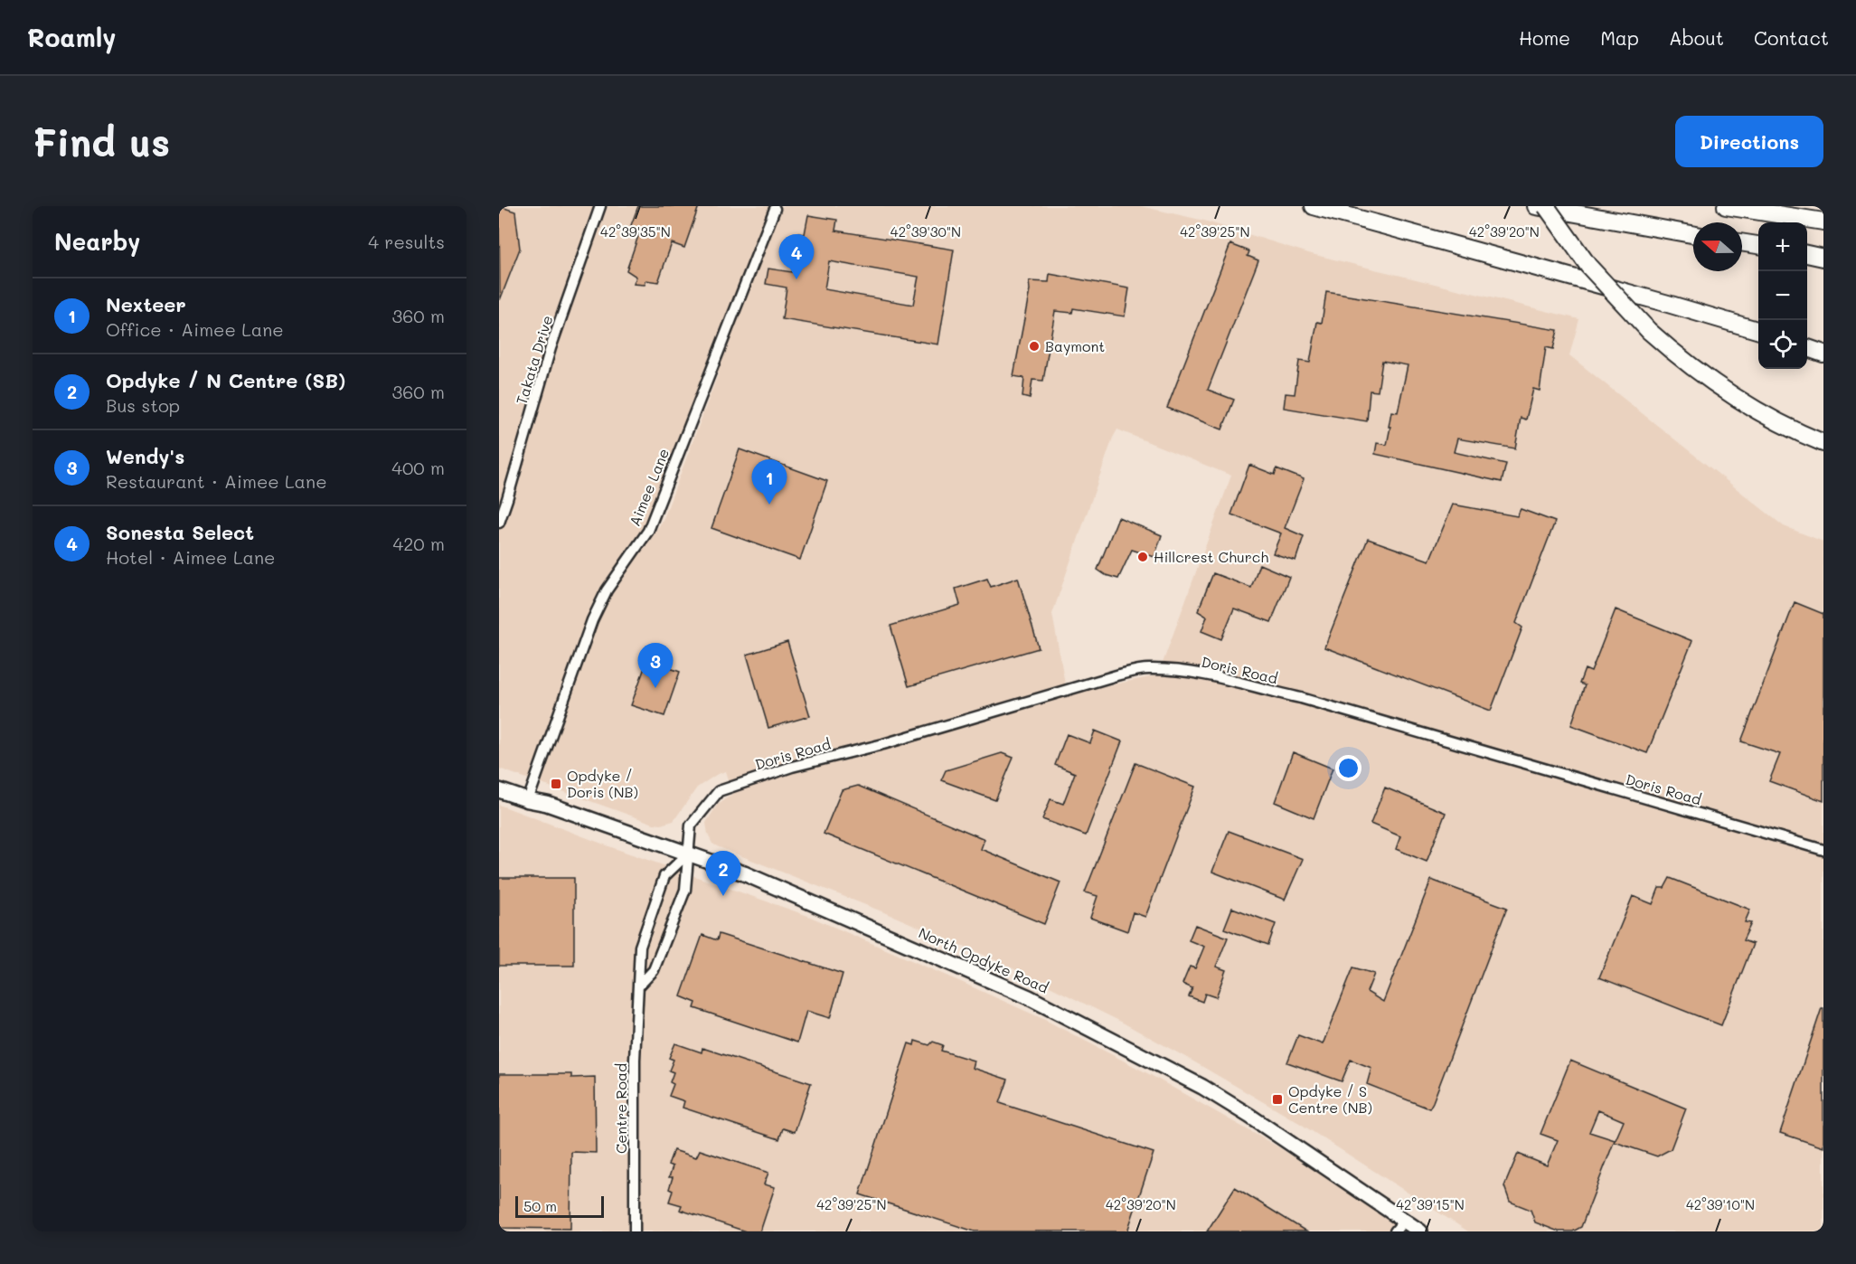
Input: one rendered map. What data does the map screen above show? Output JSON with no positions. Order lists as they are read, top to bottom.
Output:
{
  "streets": {
    "main road": ["North Opdyke Road"],
    "street": [
      "Takata Drive",
      "Aimee Lane",
      "Doris Road",
      "Centre Road"
    ]
  },
  "crossings": [
    ["Aimee Lane", "North Opdyke Road"],
    ["Doris Road", "North Opdyke Road"],
    ["Doris Road", "Centre Road"],
    ["North Opdyke Road", "Centre Road"]
  ],
  "places": {
    "other": ["Baymont", "Hillcrest Church"],
    "transit": ["Opdyke / Doris (NB)", "Opdyke / S Centre (NB)"]
  },
  "scale_bar": "50 m",
  "north": "left",
  "page": {
    "header": "Roamly",
    "nav": [
      "Home",
      "Map",
      "About",
      "Contact"
    ],
    "buttons": "Directions",
    "title": "Find us",
    "heading": ["Nearby", "4 results"],
    "map_buttons": ["+", "−"],
    "pins": [
      "4",
      "1",
      "3",
      "2"
    ],
    "list": [
      {
        "mark": "1",
        "name": "Nexteer",
        "note": "Office · Aimee Lane",
        "value": "360 m"
      },
      {
        "mark": "2",
        "name": "Opdyke / N Centre (SB)",
        "note": "Bus stop",
        "value": "360 m"
      },
      {
        "mark": "3",
        "name": "Wendy's",
        "note": "Restaurant · Aimee Lane",
        "value": "400 m"
      },
      {
        "mark": "4",
        "name": "Sonesta Select",
        "note": "Hotel · Aimee Lane",
        "value": "420 m"
      }
    ],
    "scale": "50 m"
  },
  "coordinates": [
    "42°39'35\"N",
    "42°39'30\"N",
    "42°39'25\"N",
    "42°39'20\"N",
    "42°39'15\"N",
    "42°39'10\"N"
  ]
}
